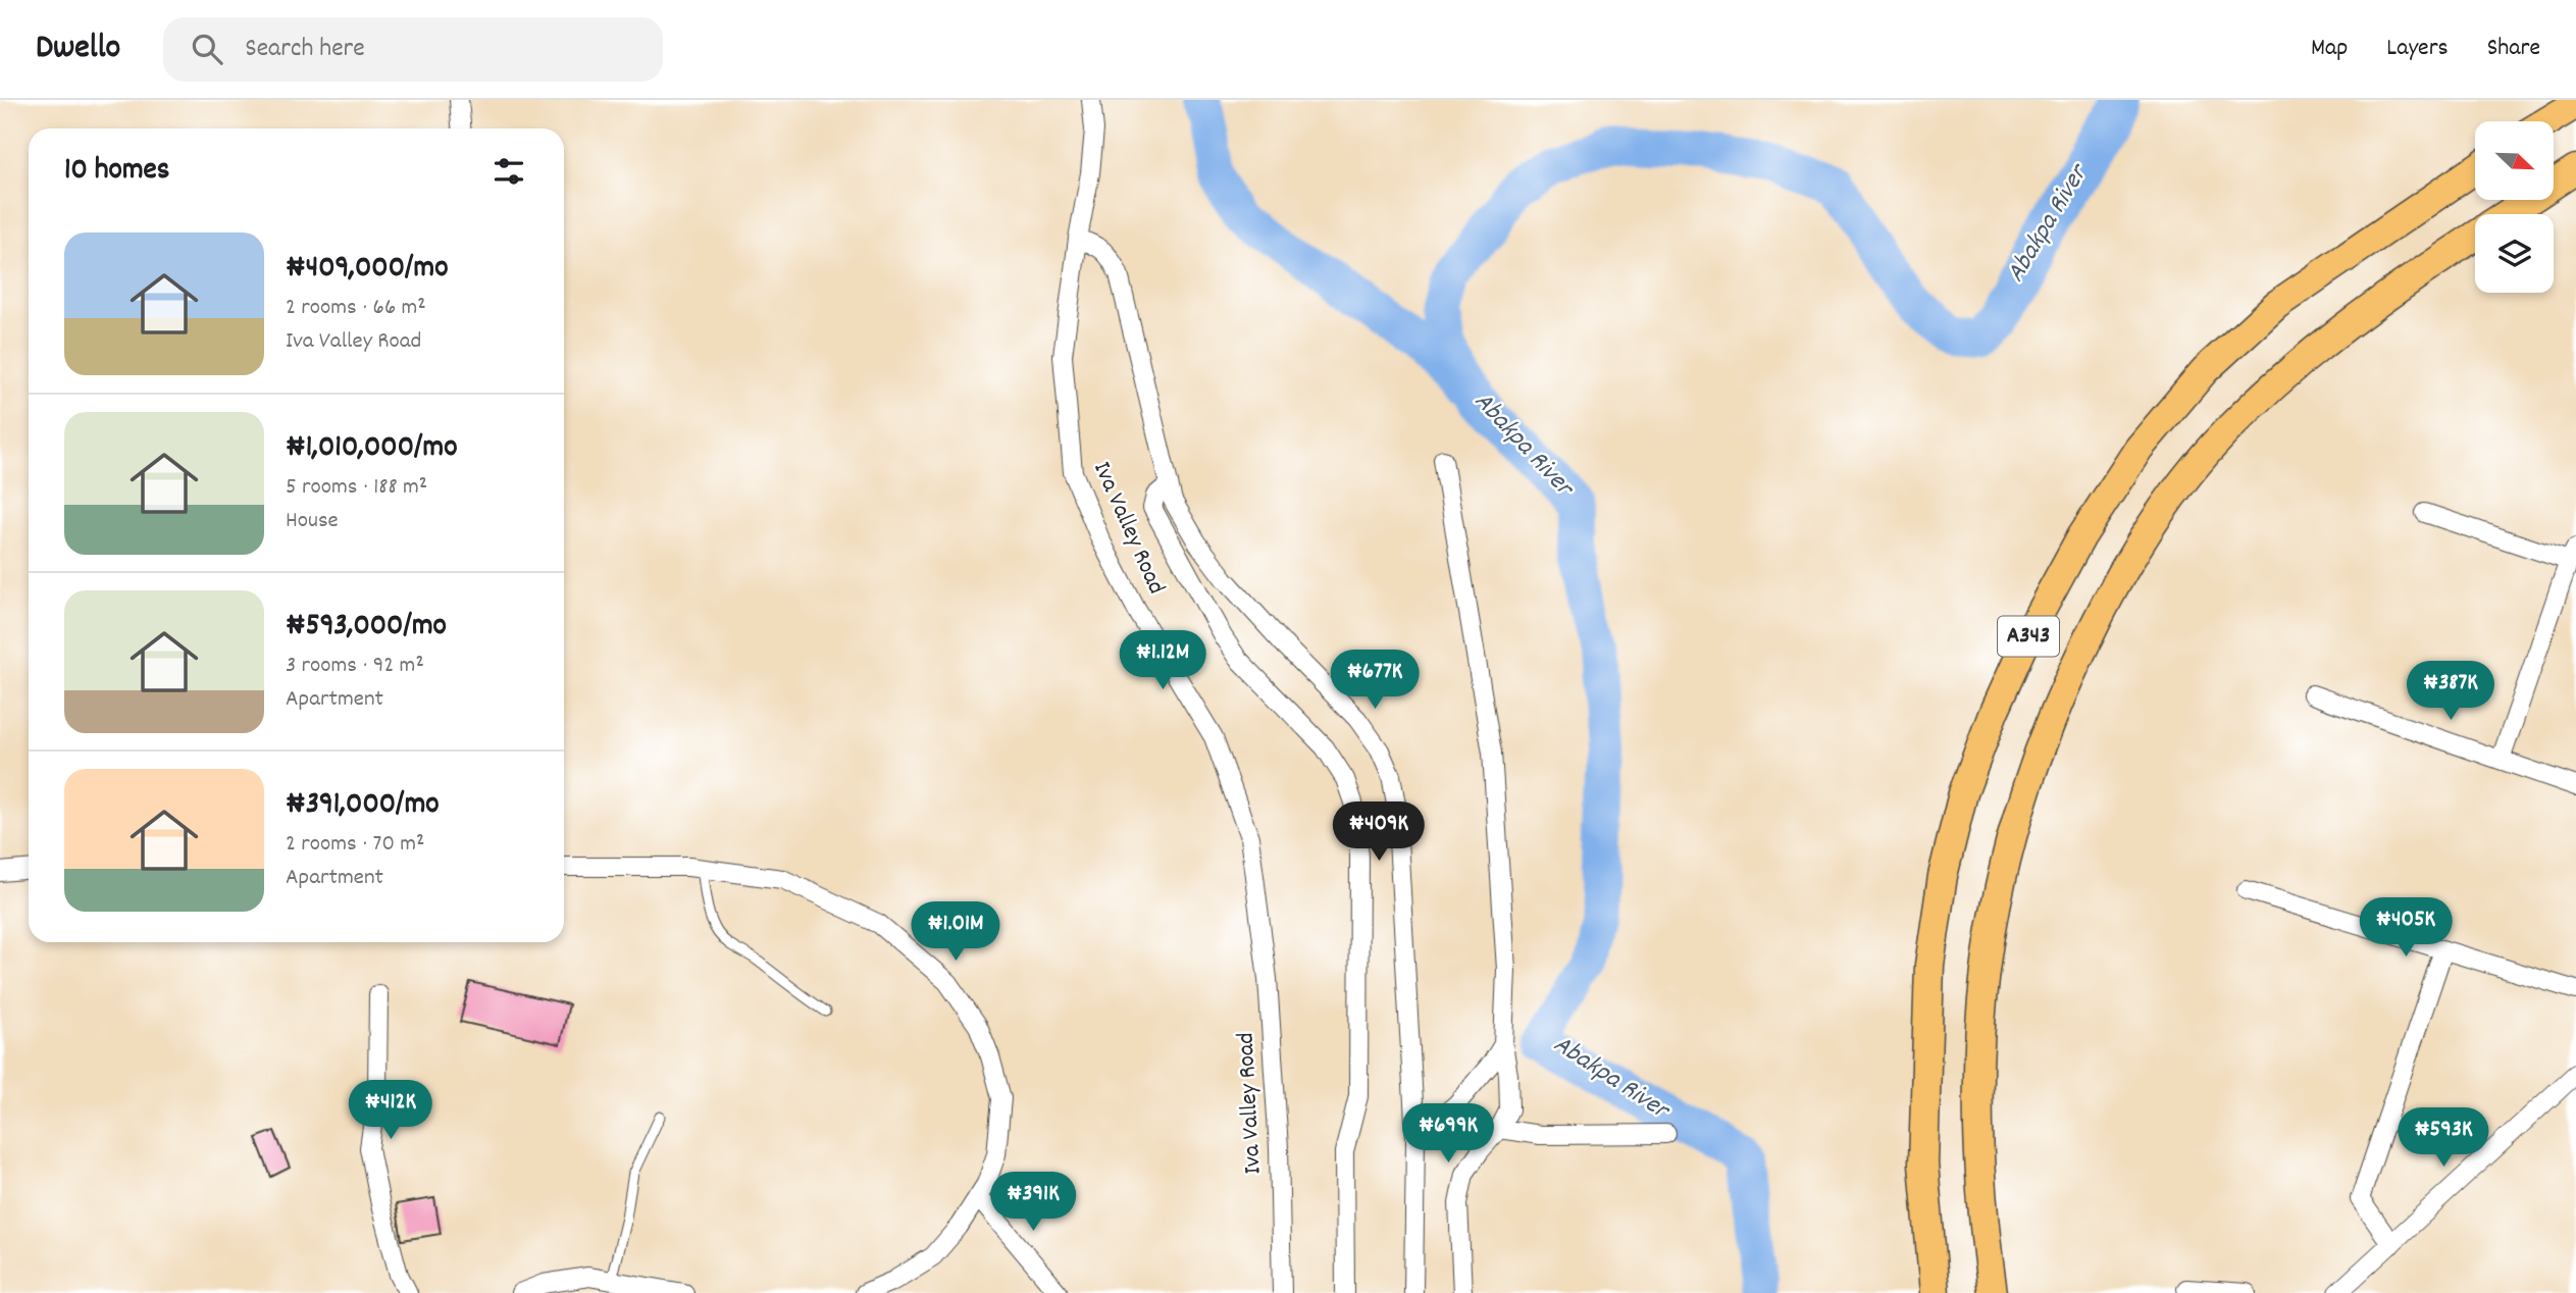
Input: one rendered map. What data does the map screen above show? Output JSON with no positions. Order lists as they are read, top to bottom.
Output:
{
  "streets": {
    "highway": ["A343"],
    "street": ["Iva Valley Road"]
  },
  "water": ["Abakpa River"],
  "north": "bottom right",
  "page": {
    "header": "Dwello",
    "search": "Search here",
    "nav": ["Map", "Layers", "Share"],
    "heading": "10 homes",
    "list": [
      {
        "name": "₦409,000/mo",
        "note": "2 rooms · 66 m² · Iva Valley Road"
      },
      {
        "name": "₦1,010,000/mo",
        "note": "5 rooms · 188 m² · House"
      },
      {
        "name": "₦593,000/mo",
        "note": "3 rooms · 92 m² · Apartment"
      },
      {
        "name": "₦391,000/mo",
        "note": "2 rooms · 70 m² · Apartment"
      }
    ],
    "price": [
      "₦1.12M",
      "₦677K",
      "₦387K",
      "₦409K",
      "₦405K",
      "₦1.01M",
      "₦412K",
      "₦699K",
      "₦593K",
      "₦391K"
    ]
  }
}
